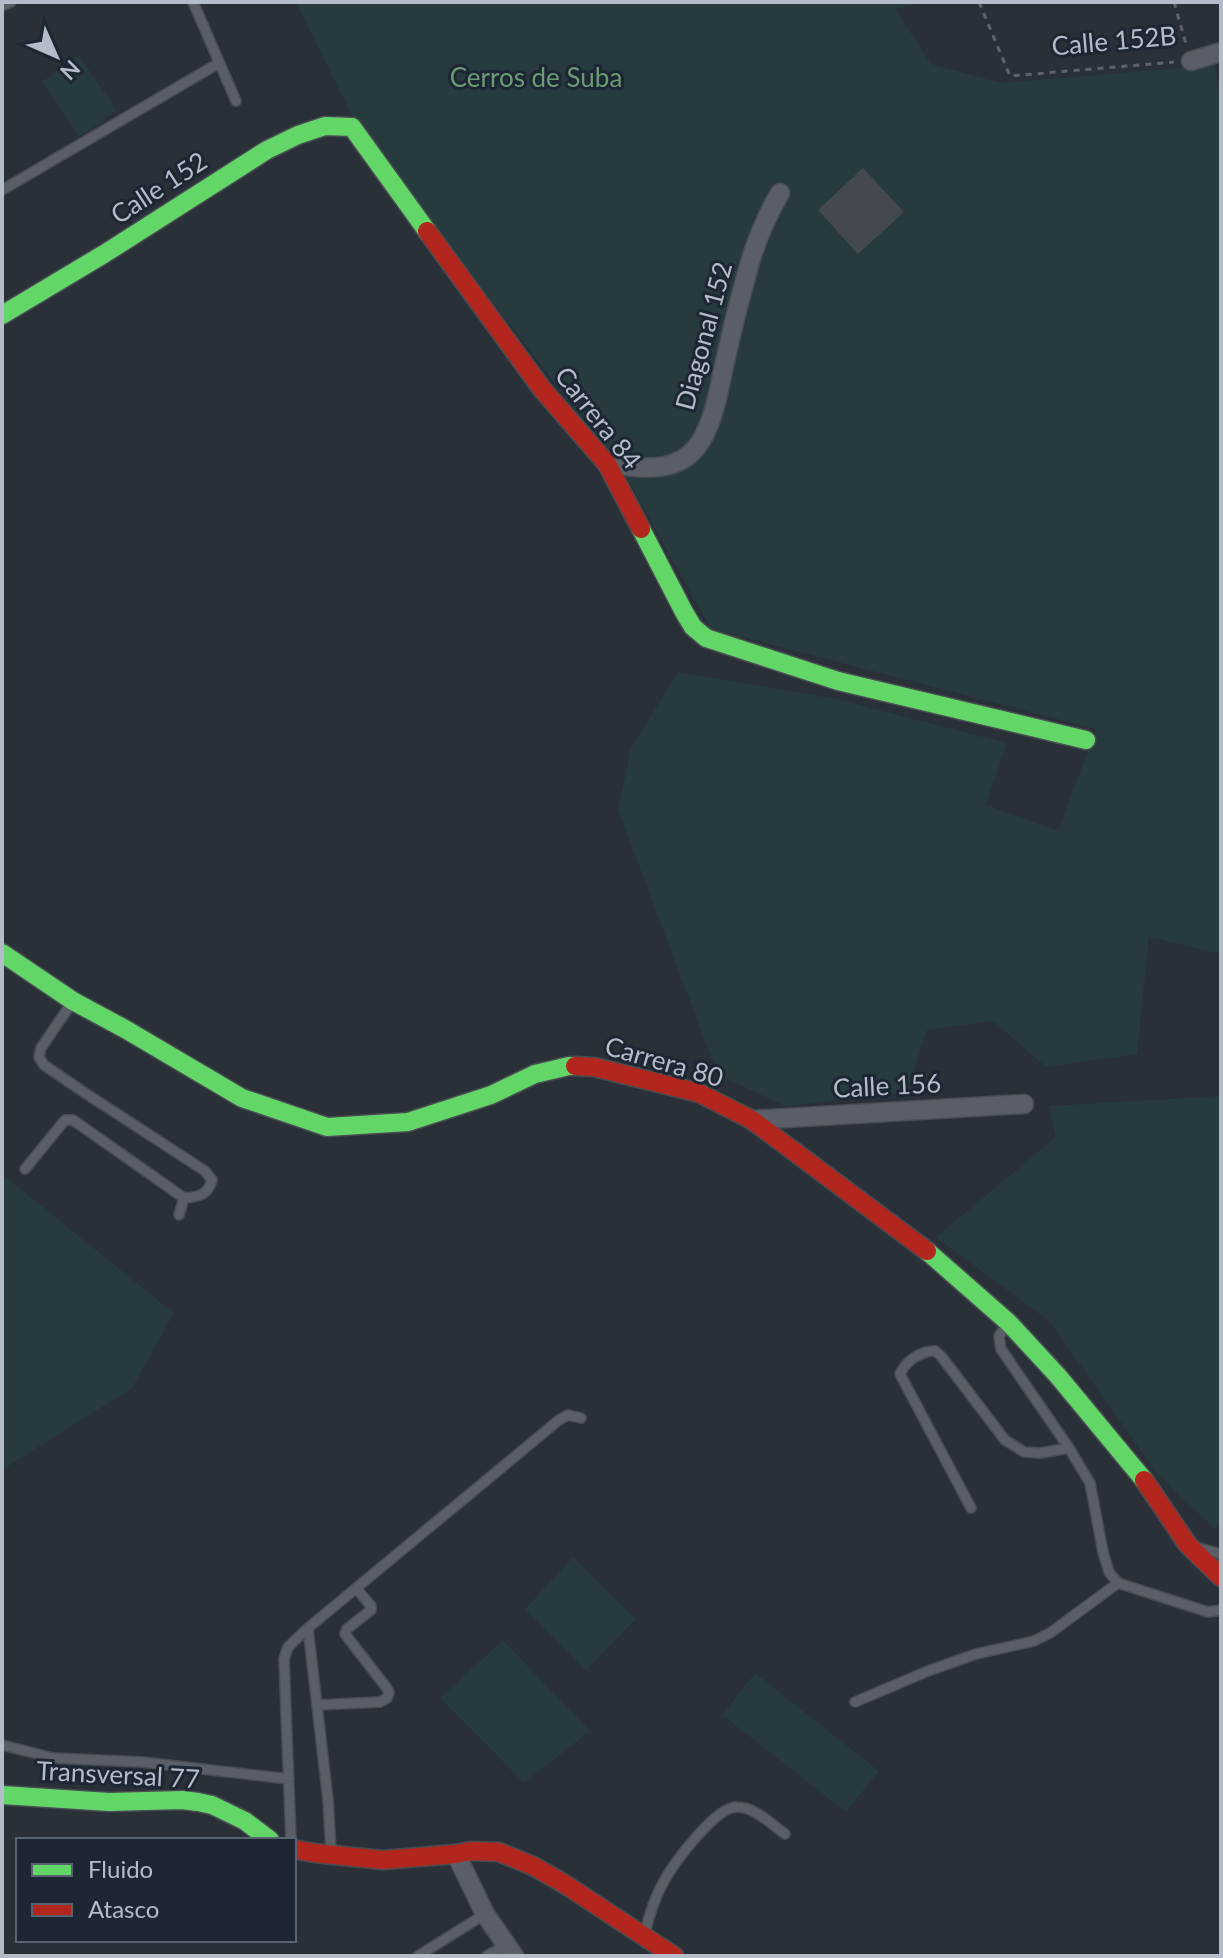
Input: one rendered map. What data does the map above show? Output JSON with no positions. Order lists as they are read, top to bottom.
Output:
{
  "streets": {
    "street": [
      "Calle 152B",
      "Calle 152",
      "Diagonal 152",
      "Carrera 84",
      "Carrera 80",
      "Calle 156",
      "Transversal 77"
    ]
  },
  "crossings": [
    ["Calle 152", "Carrera 84"],
    ["Diagonal 152", "Carrera 84"],
    ["Carrera 80", "Calle 156"]
  ],
  "parks": ["Cerros de Suba"],
  "legend": ["Fluido", "Atasco"],
  "north": "bottom right"
}
